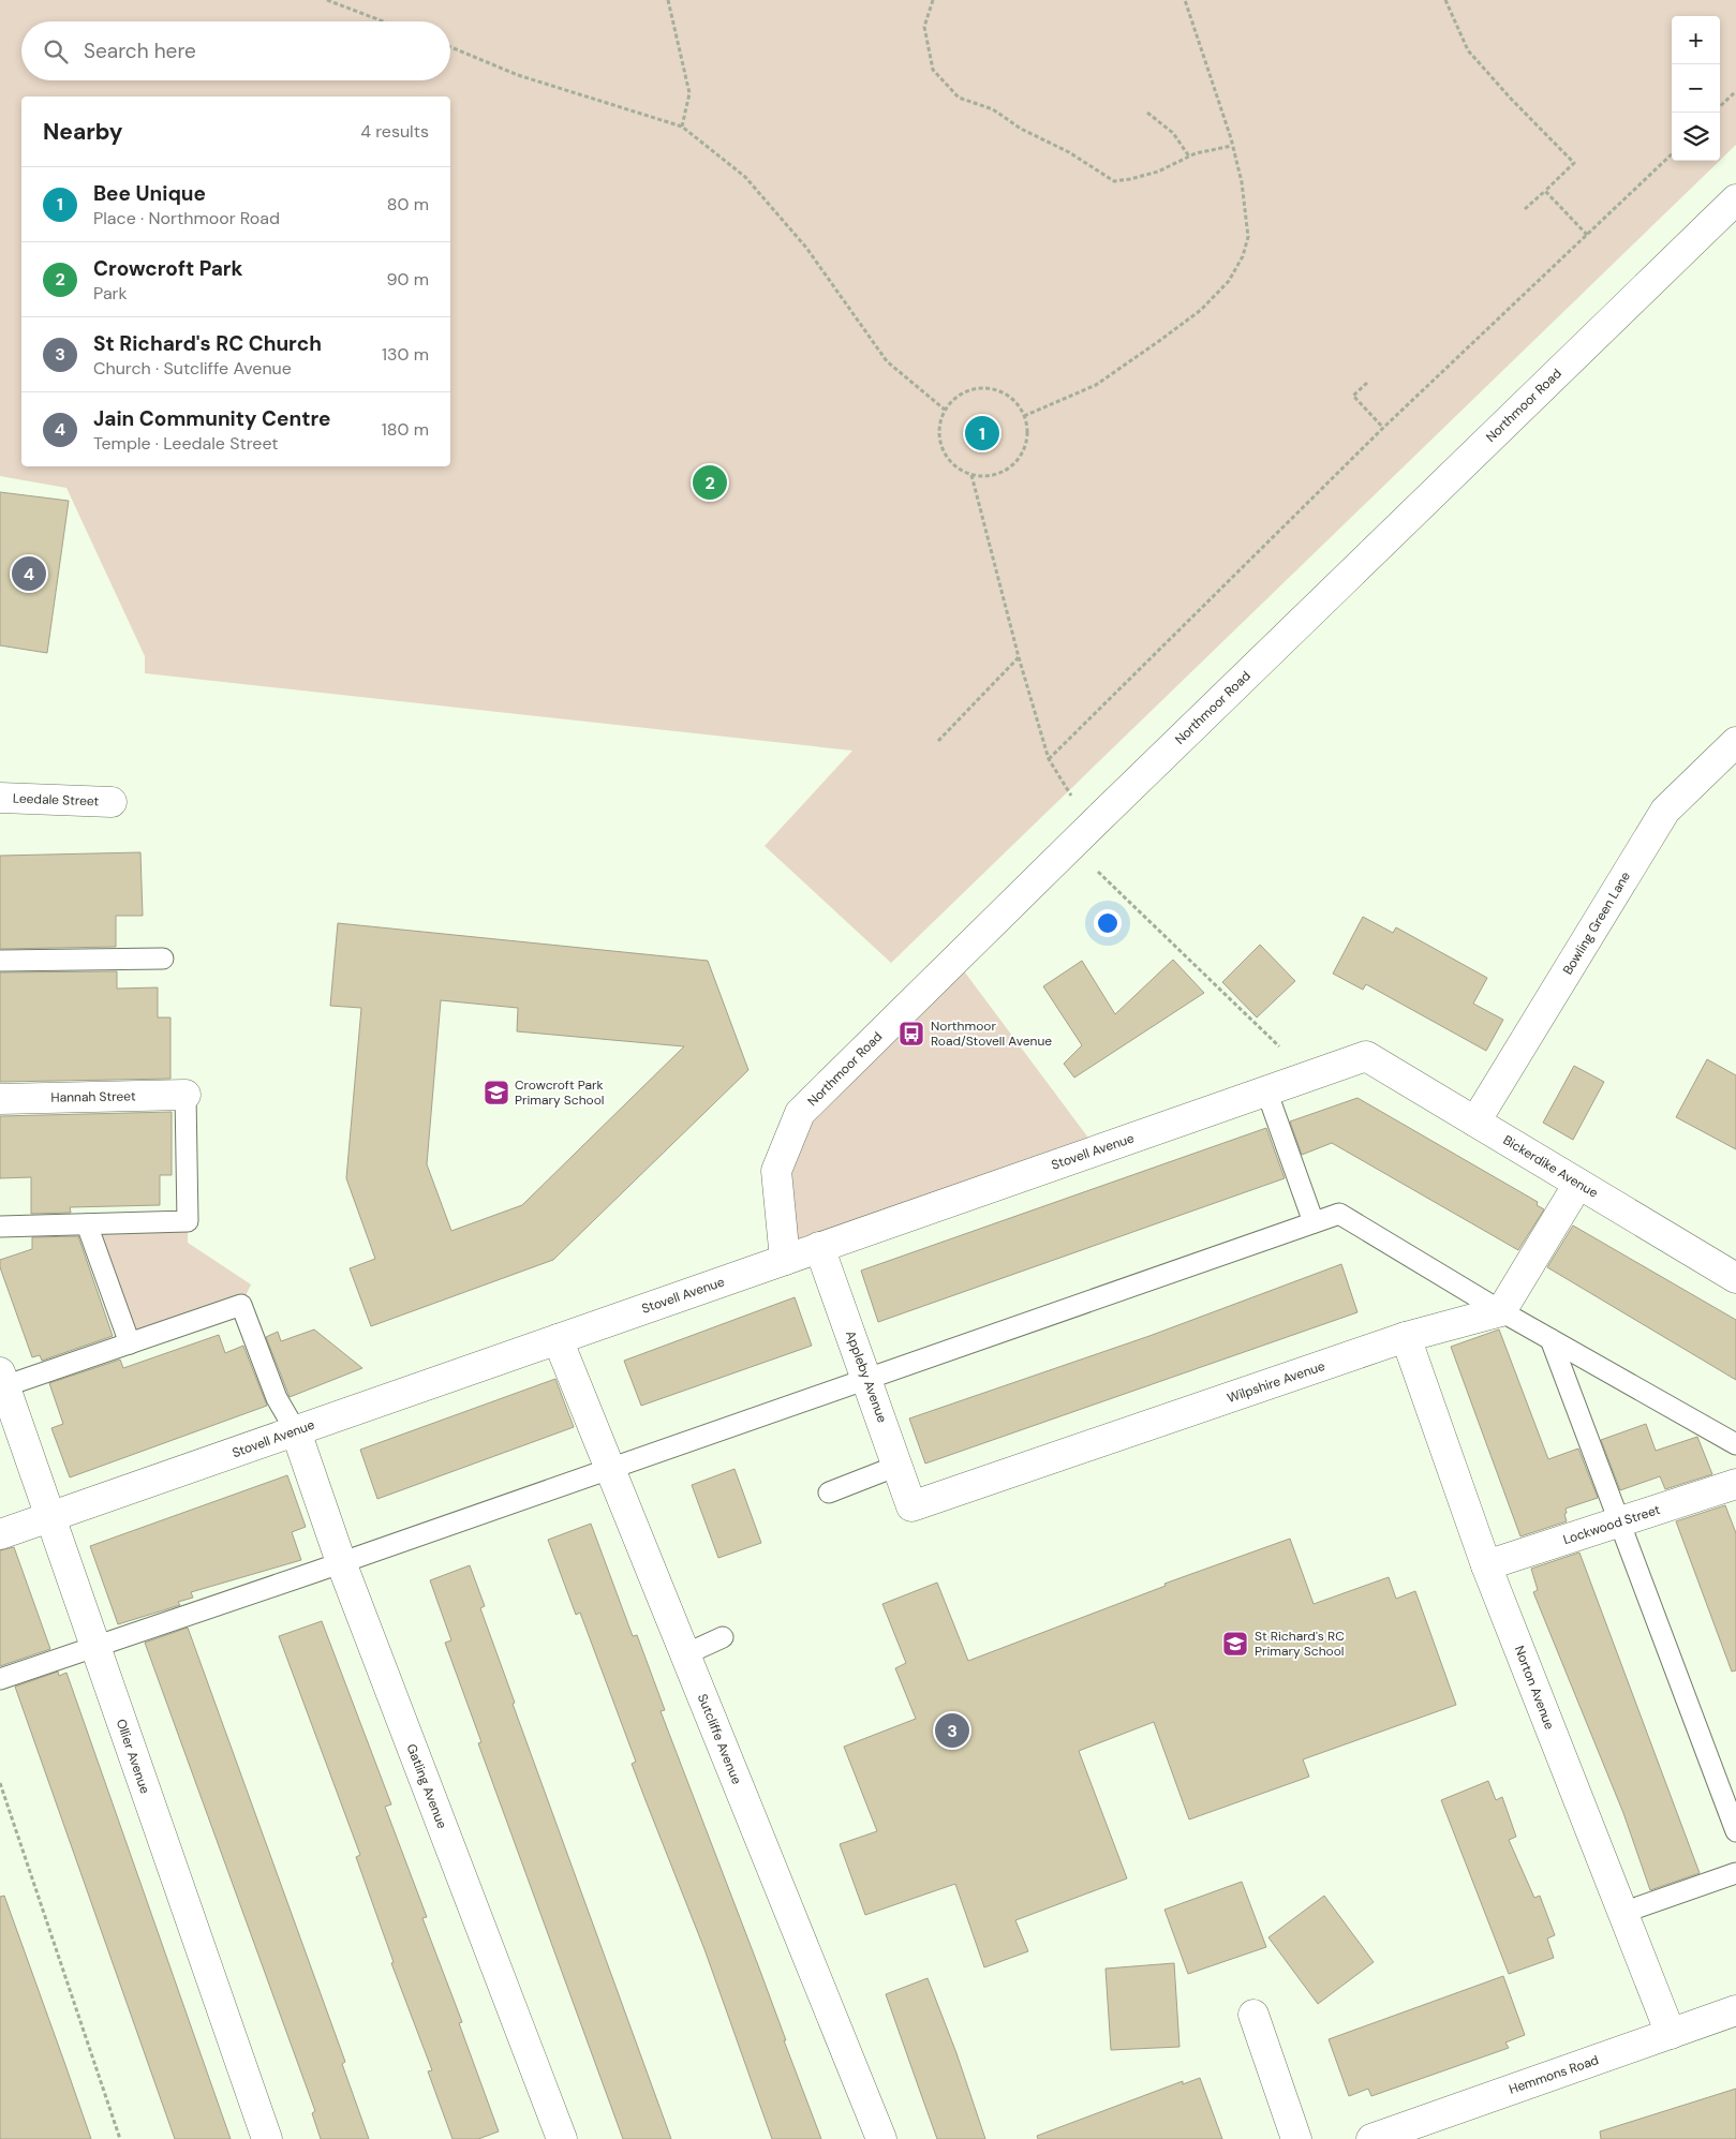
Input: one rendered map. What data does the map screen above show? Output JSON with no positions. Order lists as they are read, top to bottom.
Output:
{
  "streets": {
    "street": [
      "Northmoor Road",
      "Leedale Street",
      "Bowling Green Lane",
      "Hannah Street",
      "Stovell Avenue",
      "Bickerdike Avenue",
      "Appleby Avenue",
      "Wilpshire Avenue",
      "Lockwood Street",
      "Norton Avenue",
      "Sutcliffe Avenue",
      "Ollier Avenue",
      "Gatling Avenue",
      "Hemmons Road"
    ]
  },
  "crossings": [
    ["Northmoor Road", "Stovell Avenue"],
    ["Bowling Green Lane", "Bickerdike Avenue"],
    ["Stovell Avenue", "Bickerdike Avenue"],
    ["Stovell Avenue", "Appleby Avenue"],
    ["Stovell Avenue", "Sutcliffe Avenue"],
    ["Stovell Avenue", "Ollier Avenue"],
    ["Stovell Avenue", "Gatling Avenue"],
    ["Appleby Avenue", "Wilpshire Avenue"],
    ["Wilpshire Avenue", "Norton Avenue"],
    ["Lockwood Street", "Norton Avenue"],
    ["Norton Avenue", "Hemmons Road"]
  ],
  "places": {
    "bus stop": ["Northmoor Road/Stovell Avenue"],
    "school or university": ["Crowcroft Park Primary School", "St Richard's RC Primary School"]
  },
  "page": {
    "map_buttons": ["+", "−"],
    "search": "Search here",
    "heading": ["Nearby", "4 results"],
    "list": [
      {
        "mark": "1",
        "name": "Bee Unique",
        "note": "Place · Northmoor Road",
        "value": "80 m"
      },
      {
        "mark": "2",
        "name": "Crowcroft Park",
        "note": "Park",
        "value": "90 m"
      },
      {
        "mark": "3",
        "name": "St Richard's RC Church",
        "note": "Church · Sutcliffe Avenue",
        "value": "130 m"
      },
      {
        "mark": "4",
        "name": "Jain Community Centre",
        "note": "Temple · Leedale Street",
        "value": "180 m"
      }
    ],
    "pins": [
      "1",
      "2",
      "4",
      "3"
    ]
  }
}
